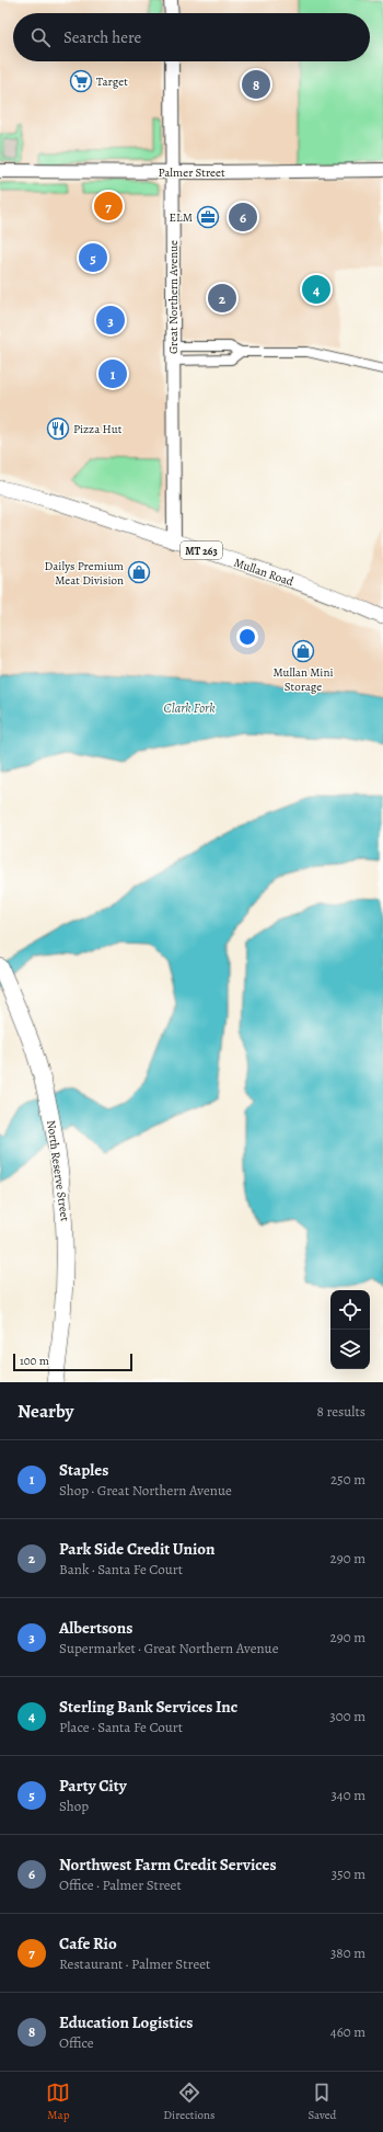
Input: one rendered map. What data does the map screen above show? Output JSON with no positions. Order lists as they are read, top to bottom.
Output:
{
  "streets": {
    "highway": ["North Reserve Street"],
    "main road": ["MT 263", "Mullan Road"],
    "street": ["Palmer Street", "Great Northern Avenue"]
  },
  "crossings": [
    ["Palmer Street", "Great Northern Avenue"],
    ["Great Northern Avenue", "Mullan Road"]
  ],
  "water": ["Clark Fork"],
  "places": {
    "supermarket": ["Target"],
    "office": ["ELM"],
    "restaurant": ["Pizza Hut"],
    "shop": ["Dailys Premium Meat Division", "Mullan Mini Storage"]
  },
  "scale_bar": "100 m",
  "page": {
    "search": "Search here",
    "pins": [
      "8",
      "7",
      "6",
      "5",
      "4",
      "2",
      "3",
      "1"
    ],
    "scale": "100 m",
    "heading": ["Nearby", "8 results"],
    "list": [
      {
        "mark": "1",
        "name": "Staples",
        "note": "Shop · Great Northern Avenue",
        "value": "250 m"
      },
      {
        "mark": "2",
        "name": "Park Side Credit Union",
        "note": "Bank · Santa Fe Court",
        "value": "290 m"
      },
      {
        "mark": "3",
        "name": "Albertsons",
        "note": "Supermarket · Great Northern Avenue",
        "value": "290 m"
      },
      {
        "mark": "4",
        "name": "Sterling Bank Services Inc",
        "note": "Place · Santa Fe Court",
        "value": "300 m"
      },
      {
        "mark": "5",
        "name": "Party City",
        "note": "Shop",
        "value": "340 m"
      },
      {
        "mark": "6",
        "name": "Northwest Farm Credit Services",
        "note": "Office · Palmer Street",
        "value": "350 m"
      },
      {
        "mark": "7",
        "name": "Cafe Rio",
        "note": "Restaurant · Palmer Street",
        "value": "380 m"
      },
      {
        "mark": "8",
        "name": "Education Logistics",
        "note": "Office",
        "value": "460 m"
      }
    ],
    "nav": ["Map", "Directions", "Saved"]
  }
}
